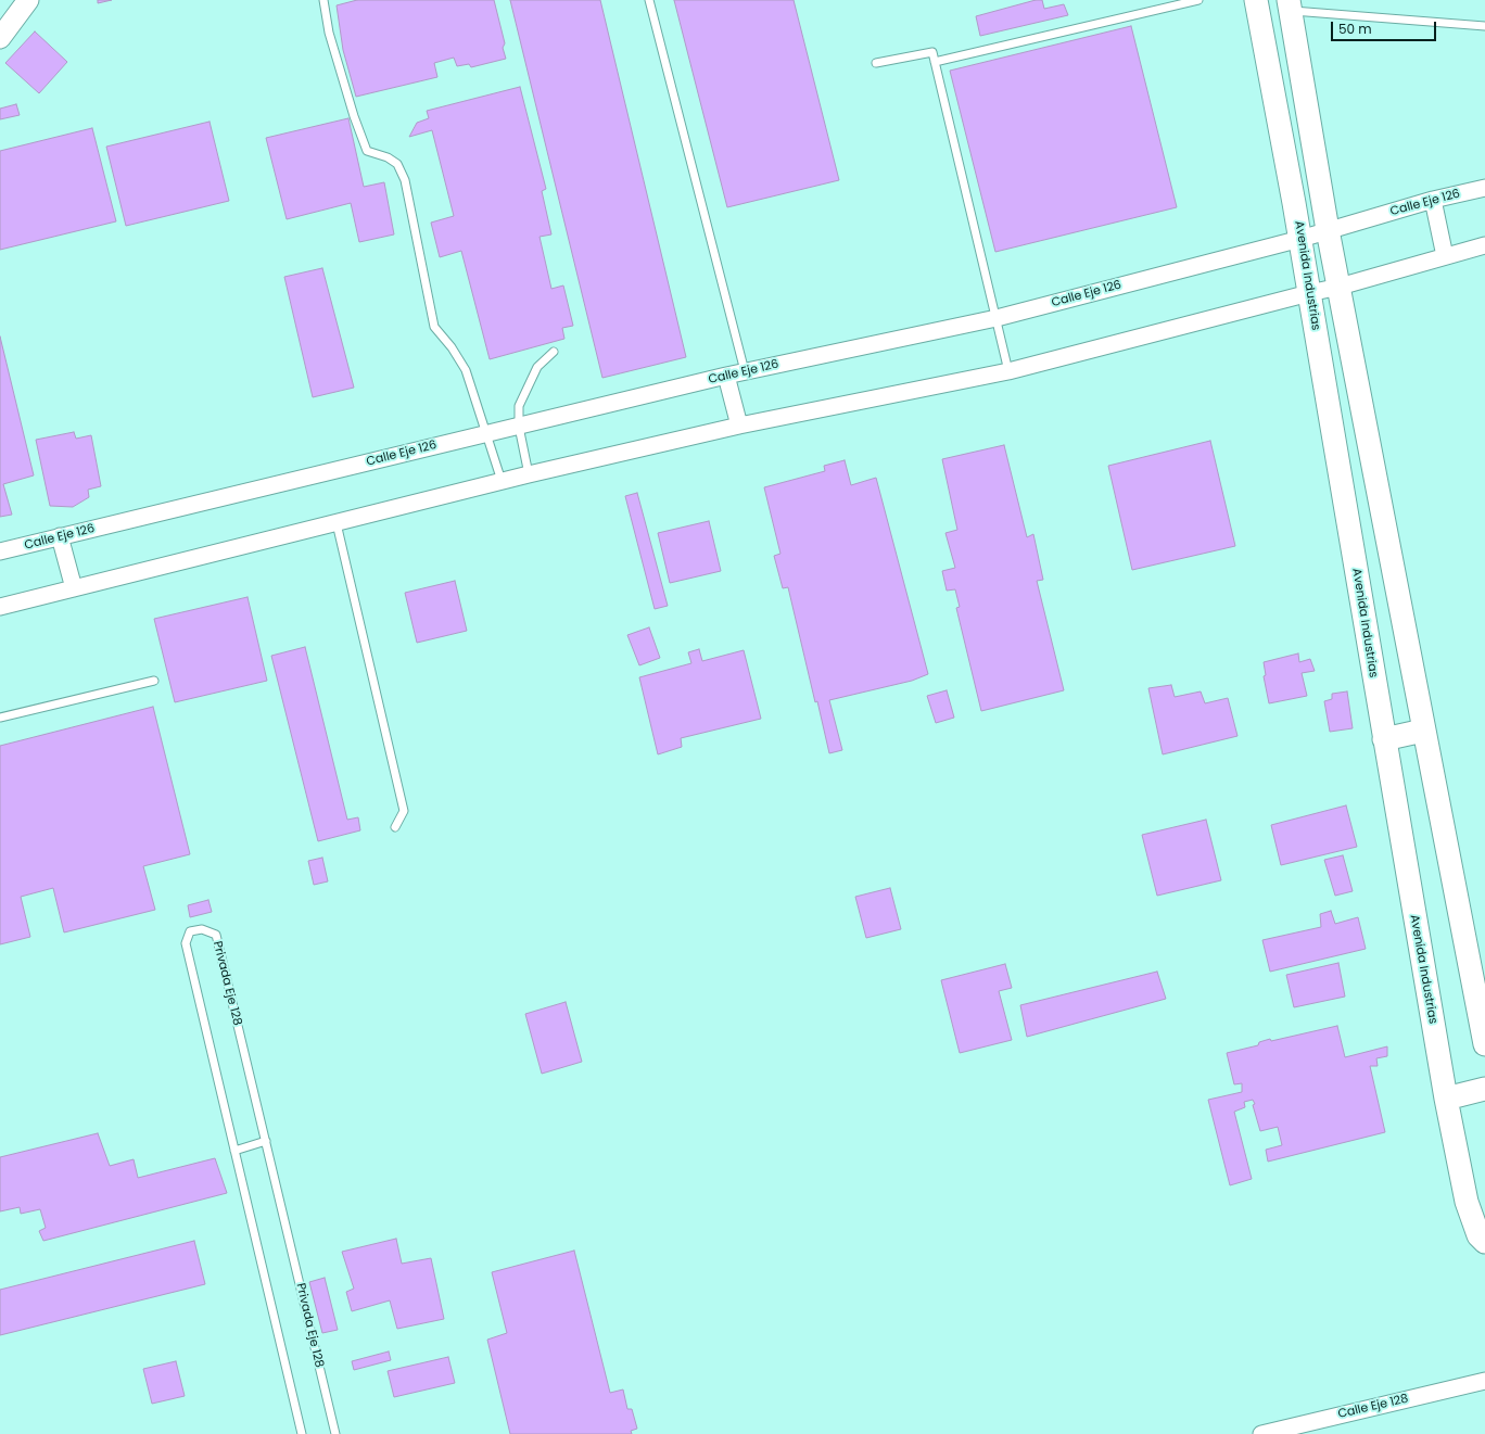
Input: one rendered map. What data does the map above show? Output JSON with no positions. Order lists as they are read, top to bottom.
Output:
{
  "streets": {
    "main road": ["Avenida Industrias"],
    "street": ["Calle Eje 126", "Calle Eje 128"],
    "lane": ["Privada Eje 128"]
  },
  "crossings": [
    ["Calle Eje 126", "Avenida Industrias"]
  ],
  "scale_bar": "50 m"
}
